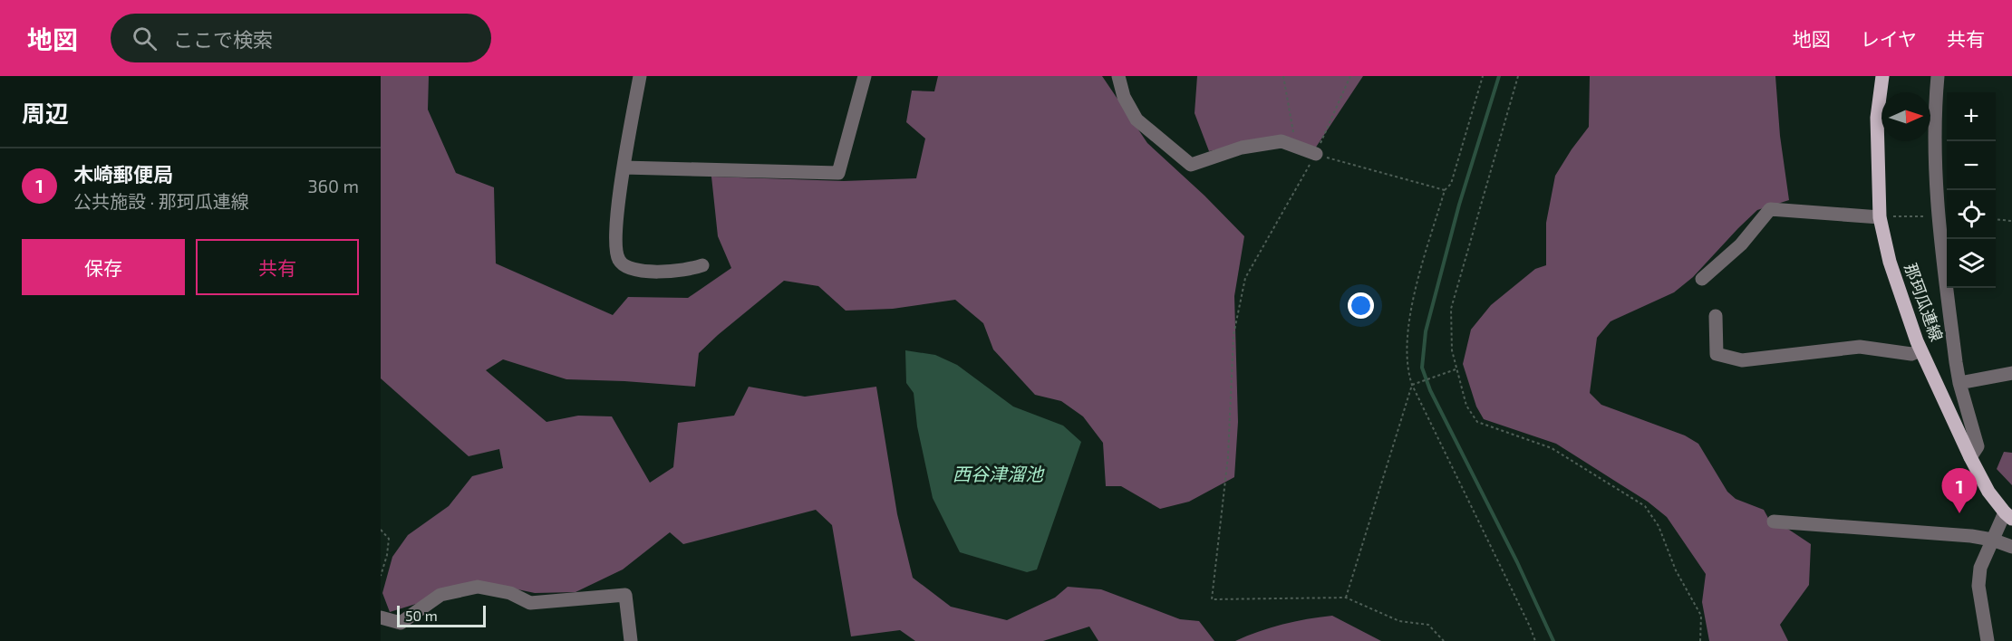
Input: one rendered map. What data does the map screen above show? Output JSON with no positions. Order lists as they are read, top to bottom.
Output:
{
  "streets": {
    "main road": ["那珂瓜連線"]
  },
  "water": ["西谷津溜池"],
  "scale_bar": "50 m",
  "north": "right",
  "page": {
    "header": "地図",
    "search": "ここで検索",
    "nav": ["地図", "レイヤ", "共有"],
    "heading": "周辺",
    "map_buttons": ["+", "−"],
    "list": [
      {
        "mark": "1",
        "name": "木崎郵便局",
        "note": "公共施設 · 那珂瓜連線",
        "value": "360 m"
      }
    ],
    "buttons": ["保存", "共有"],
    "pins": "1",
    "scale": "50 m"
  }
}
